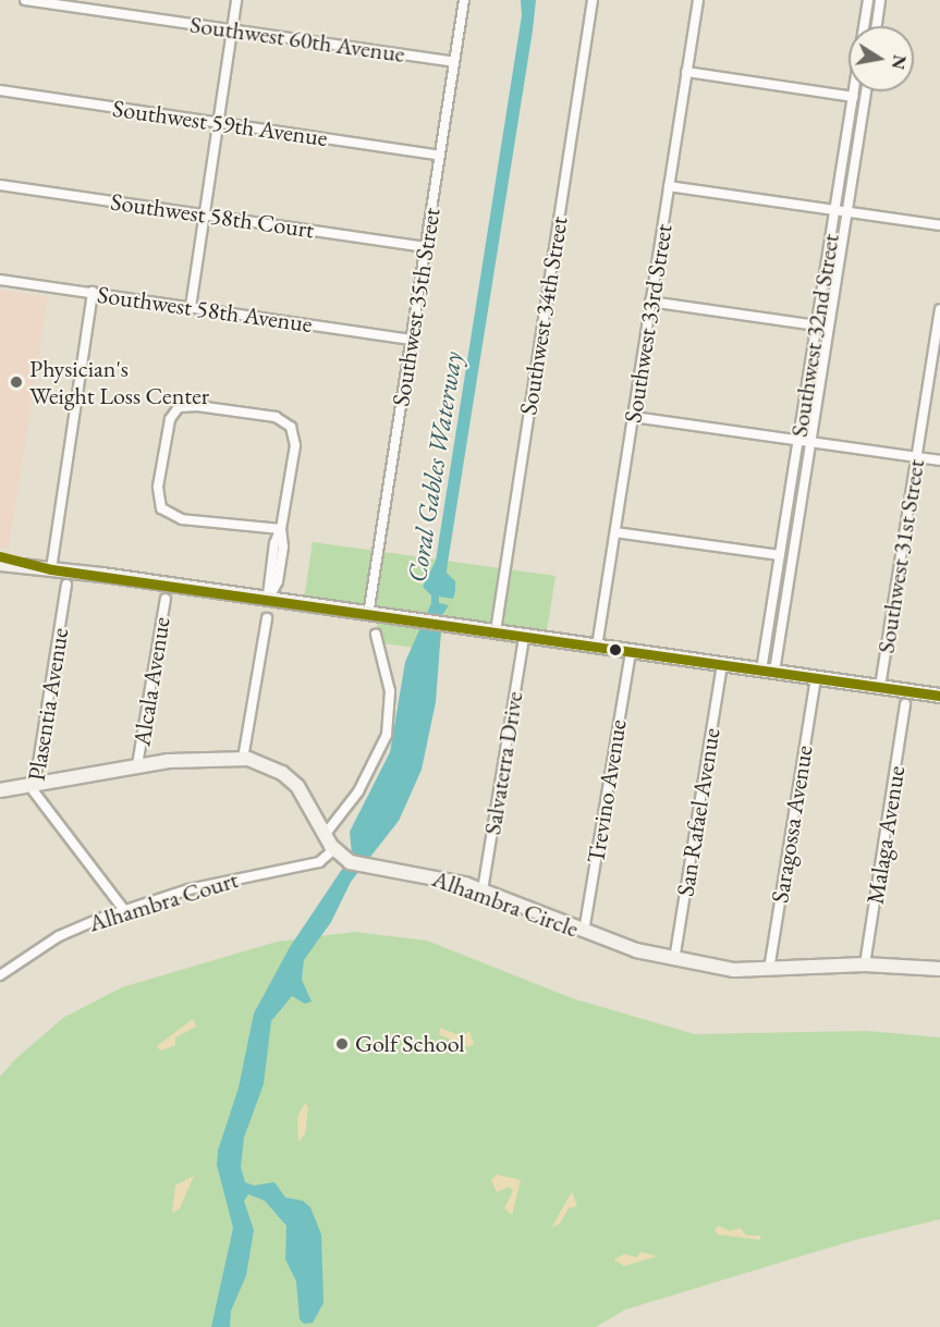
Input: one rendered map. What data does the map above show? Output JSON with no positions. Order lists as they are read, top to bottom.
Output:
{
  "streets": {
    "street": [
      "Southwest 60th Avenue",
      "Southwest 59th Avenue",
      "Southwest 58th Court",
      "Southwest 35th Street",
      "Southwest 58th Avenue",
      "Southwest 34th Street",
      "Southwest 33rd Street",
      "Southwest 32nd Street",
      "Southwest 31st Street",
      "Alcala Avenue",
      "Plasentia Avenue",
      "Salvaterra Drive",
      "Trevino Avenue",
      "San Rafael Avenue",
      "Saragossa Avenue",
      "Malaga Avenue",
      "Alhambra Court",
      "Alhambra Circle"
    ]
  },
  "crossings": [
    ["Southwest 60th Avenue", "Southwest 35th Street"],
    ["Southwest 59th Avenue", "Southwest 35th Street"],
    ["Southwest 58th Court", "Southwest 35th Street"],
    ["Southwest 35th Street", "Southwest 58th Avenue"],
    ["Alcala Avenue", "Alhambra Circle"],
    ["Plasentia Avenue", "Alhambra Court"],
    ["Plasentia Avenue", "Alhambra Circle"],
    ["Salvaterra Drive", "Alhambra Circle"],
    ["Trevino Avenue", "Alhambra Circle"],
    ["San Rafael Avenue", "Alhambra Circle"],
    ["Saragossa Avenue", "Alhambra Circle"],
    ["Malaga Avenue", "Alhambra Circle"],
    ["Alhambra Court", "Alhambra Circle"]
  ],
  "water": ["Coral Gables Waterway"],
  "places": ["Physician's Weight Loss Center", "Golf School"],
  "north": "right"
}
